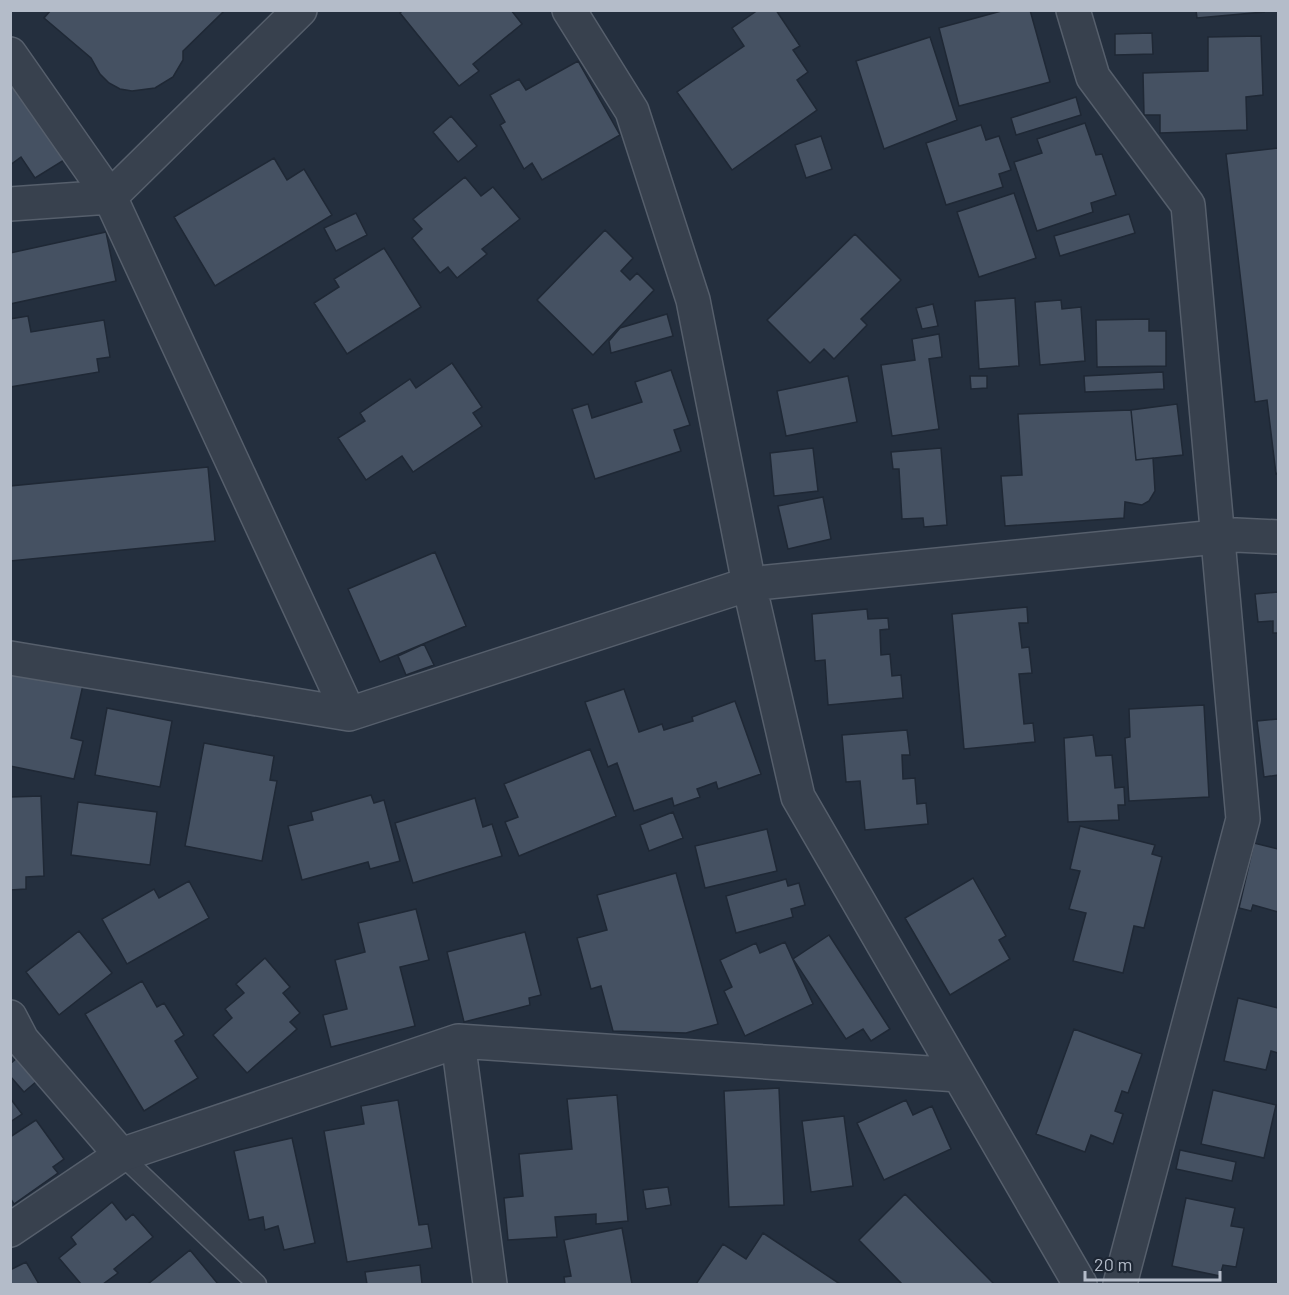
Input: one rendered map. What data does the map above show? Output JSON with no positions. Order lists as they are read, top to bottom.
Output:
{
  "scale_bar": "20 m"
}
